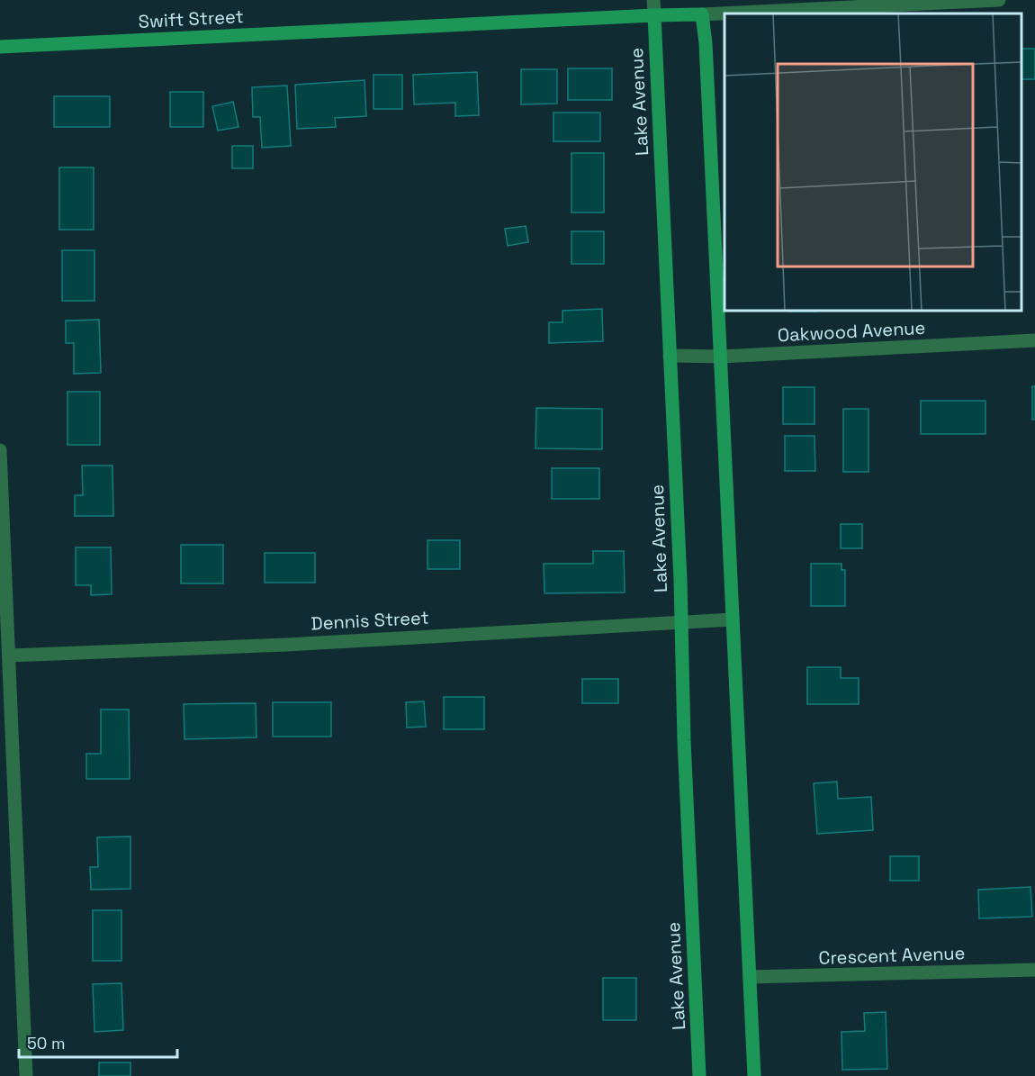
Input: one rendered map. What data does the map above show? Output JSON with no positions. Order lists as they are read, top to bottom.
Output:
{
  "streets": {
    "main road": ["Swift Street", "Lake Avenue"],
    "street": ["Oakwood Avenue", "Dennis Street", "Crescent Avenue"]
  },
  "crossings": [
    ["Swift Street", "Lake Avenue"],
    ["Lake Avenue", "Oakwood Avenue"],
    ["Lake Avenue", "Dennis Street"]
  ],
  "scale_bar": "50 m"
}
